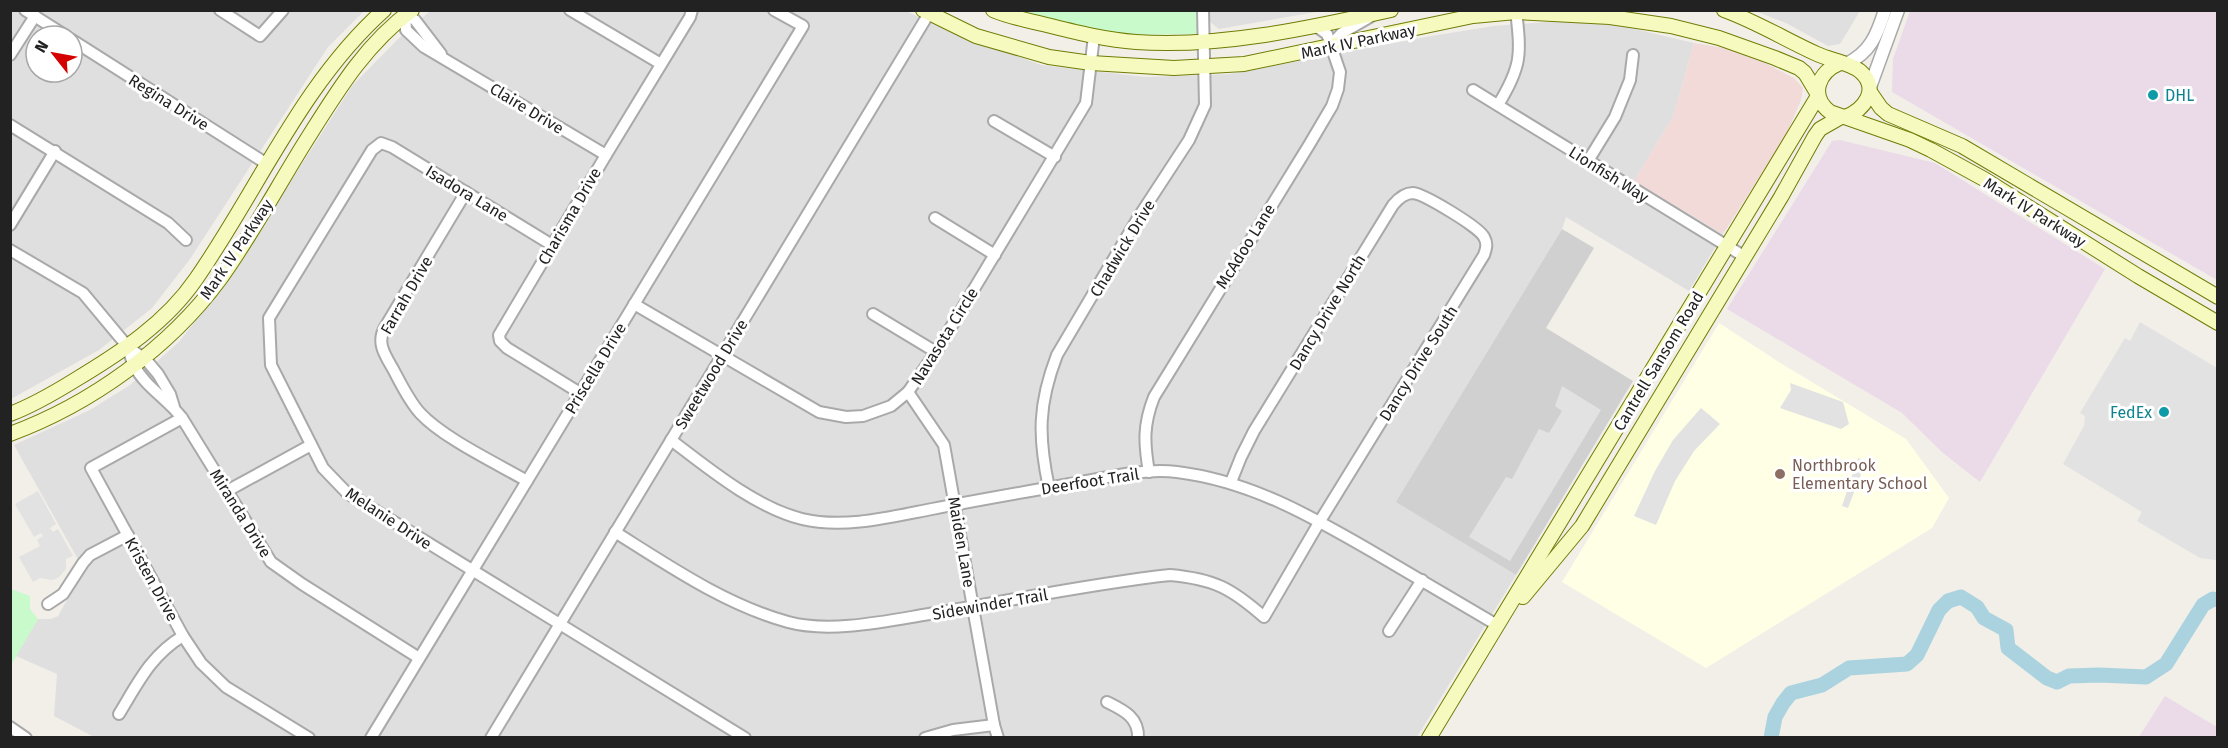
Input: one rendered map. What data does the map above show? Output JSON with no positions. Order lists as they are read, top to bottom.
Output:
{
  "streets": {
    "main road": ["Mark IV Parkway", "Cantrell Sansom Road"],
    "street": [
      "Regina Drive",
      "Claire Drive",
      "Lionfish Way",
      "Isadora Lane",
      "Charisma Drive",
      "McAdoo Lane",
      "Chadwick Drive",
      "Farrah Drive",
      "Dancy Drive North",
      "Navasota Circle",
      "Dancy Drive South",
      "Priscella Drive",
      "Sweetwood Drive",
      "Deerfoot Trail",
      "Miranda Drive",
      "Melanie Drive",
      "Maiden Lane",
      "Kristen Drive",
      "Sidewinder Trail"
    ]
  },
  "crossings": [
    ["Mark IV Parkway", "Regina Drive"],
    ["Mark IV Parkway", "Claire Drive"],
    ["Mark IV Parkway", "McAdoo Lane"],
    ["Mark IV Parkway", "Chadwick Drive"],
    ["Mark IV Parkway", "Navasota Circle"],
    ["Mark IV Parkway", "Cantrell Sansom Road"],
    ["Mark IV Parkway", "Sweetwood Drive"],
    ["Mark IV Parkway", "Miranda Drive"],
    ["Claire Drive", "Charisma Drive"],
    ["Lionfish Way", "Cantrell Sansom Road"],
    ["Isadora Lane", "Charisma Drive"],
    ["Isadora Lane", "Farrah Drive"],
    ["Isadora Lane", "Melanie Drive"],
    ["Charisma Drive", "Priscella Drive"],
    ["McAdoo Lane", "Deerfoot Trail"],
    ["Chadwick Drive", "Deerfoot Trail"],
    ["Farrah Drive", "Priscella Drive"],
    ["Dancy Drive North", "Dancy Drive South"],
    ["Dancy Drive North", "Deerfoot Trail"],
    ["Navasota Circle", "Priscella Drive"],
    ["Navasota Circle", "Sweetwood Drive"],
    ["Navasota Circle", "Maiden Lane"],
    ["Cantrell Sansom Road", "Deerfoot Trail"],
    ["Dancy Drive South", "Deerfoot Trail"],
    ["Dancy Drive South", "Sidewinder Trail"],
    ["Priscella Drive", "Miranda Drive"],
    ["Priscella Drive", "Melanie Drive"],
    ["Sweetwood Drive", "Deerfoot Trail"],
    ["Sweetwood Drive", "Melanie Drive"],
    ["Sweetwood Drive", "Sidewinder Trail"],
    ["Deerfoot Trail", "Maiden Lane"],
    ["Deerfoot Trail", "Sidewinder Trail"],
    ["Miranda Drive", "Kristen Drive"],
    ["Maiden Lane", "Sidewinder Trail"]
  ],
  "places": ["DHL", "FedEx", "Northbrook Elementary School"],
  "north": "top left"
}
